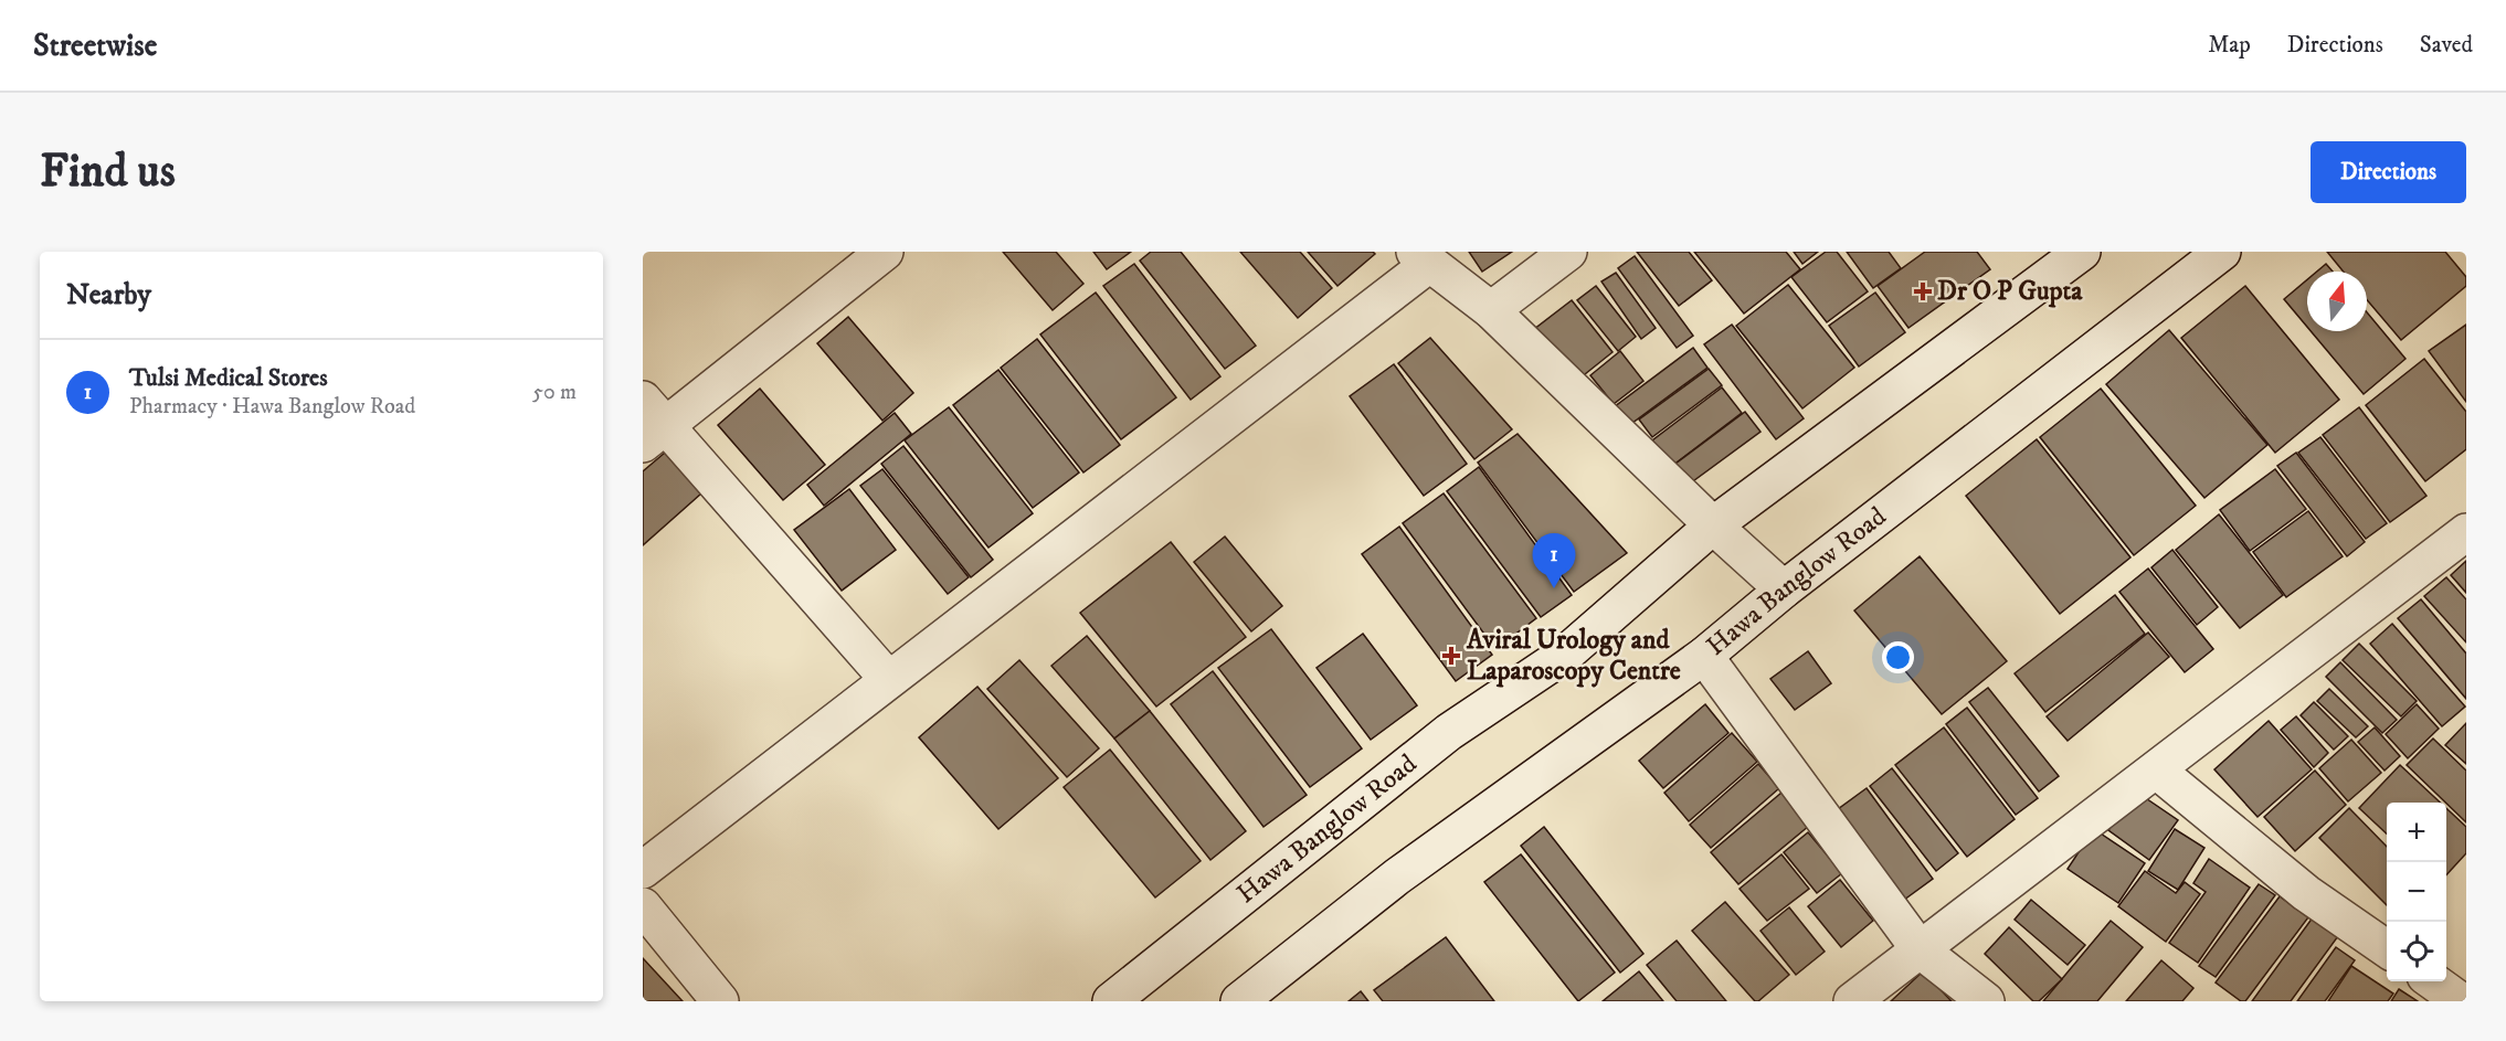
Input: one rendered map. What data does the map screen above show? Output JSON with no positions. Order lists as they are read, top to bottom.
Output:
{
  "streets": {
    "street": ["Hawa Banglow Road"]
  },
  "places": {
    "health": ["Dr O P Gupta", "Aviral Urology and Laparoscopy Centre"]
  },
  "north": "top",
  "page": {
    "header": "Streetwise",
    "nav": ["Map", "Directions", "Saved"],
    "buttons": "Directions",
    "title": "Find us",
    "heading": "Nearby",
    "list": [
      {
        "mark": "1",
        "name": "Tulsi Medical Stores",
        "note": "Pharmacy · Hawa Banglow Road",
        "value": "50 m"
      }
    ],
    "pins": "1",
    "map_buttons": ["+", "−"]
  }
}
